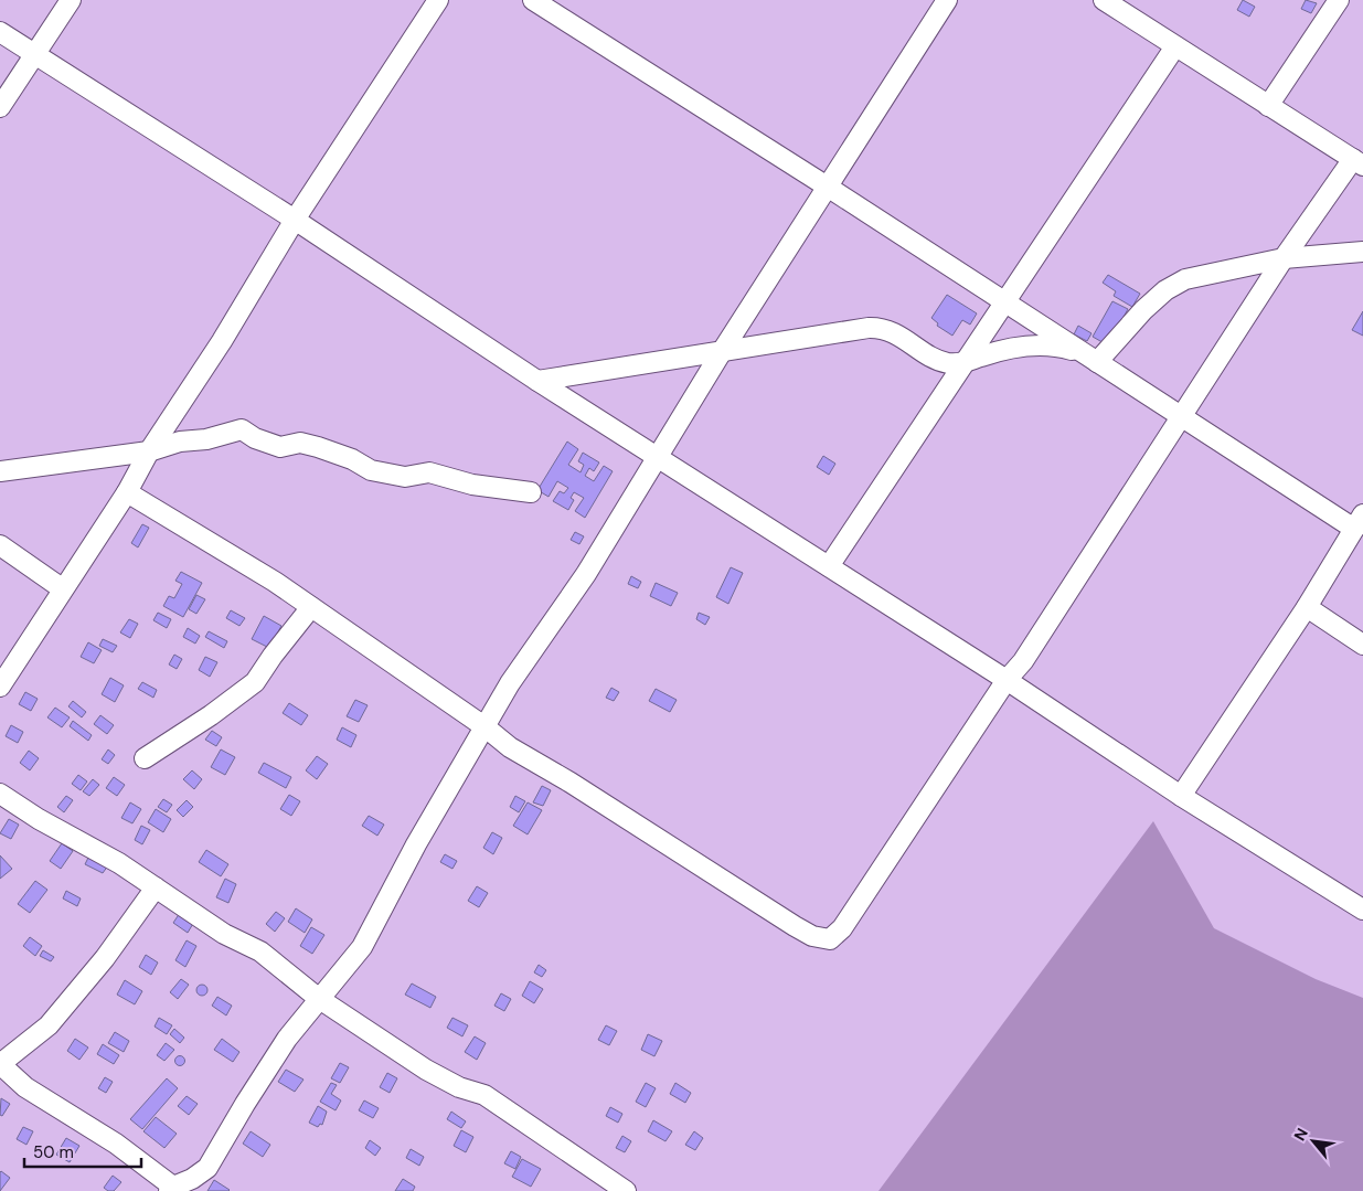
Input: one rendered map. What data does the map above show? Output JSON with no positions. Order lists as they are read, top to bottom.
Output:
{
  "scale_bar": "50 m",
  "north": "top left"
}
